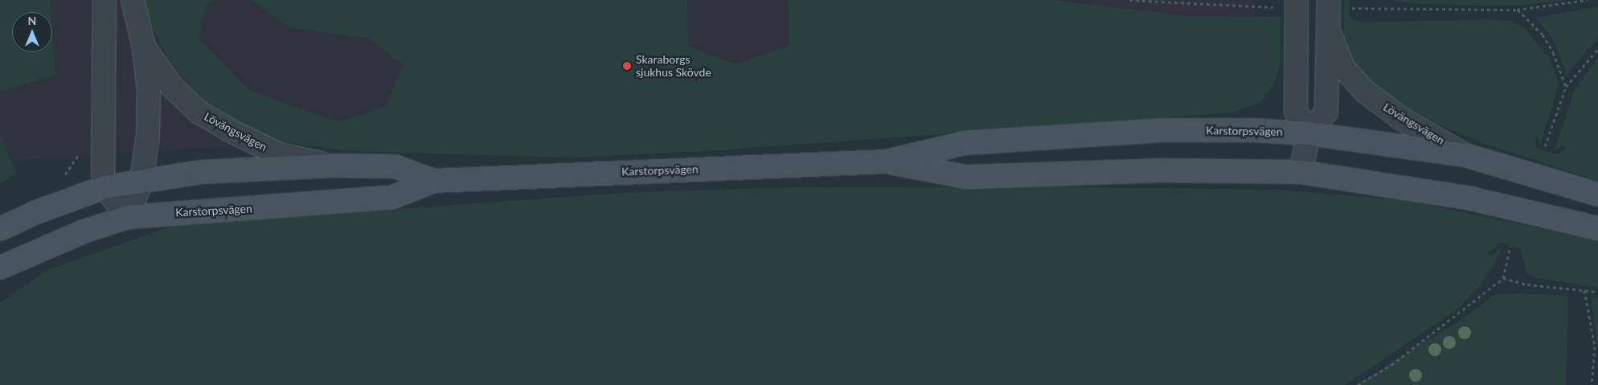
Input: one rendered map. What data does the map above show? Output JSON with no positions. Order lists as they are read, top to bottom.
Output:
{
  "streets": {
    "main road": ["Karstorpsvägen"],
    "street": ["Lövängsvägen"]
  },
  "crossings": [
    ["Lövängsvägen", "Karstorpsvägen"]
  ],
  "places": ["Skaraborgs sjukhus Skövde"],
  "north": "top"
}
